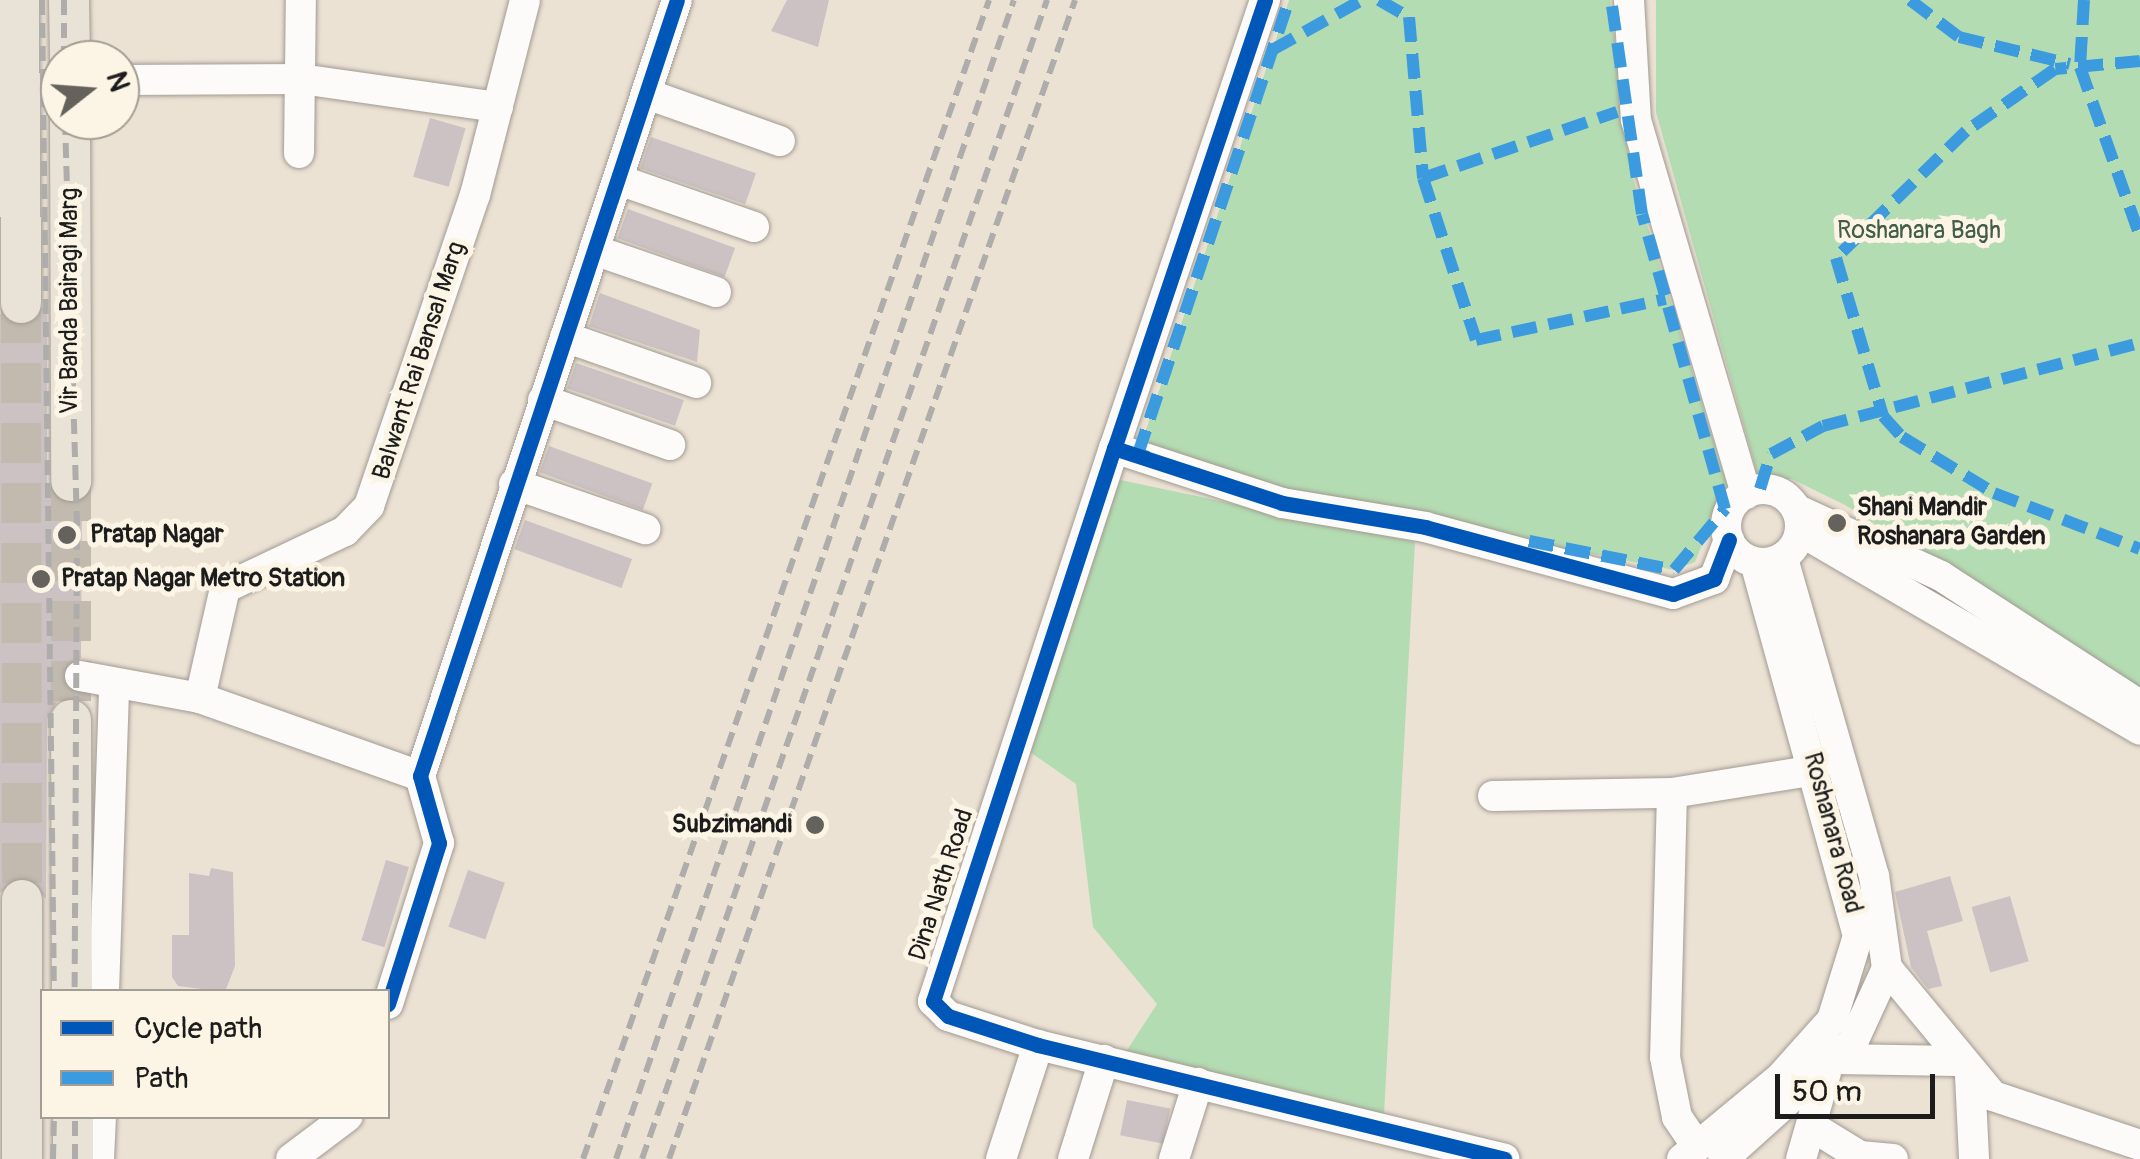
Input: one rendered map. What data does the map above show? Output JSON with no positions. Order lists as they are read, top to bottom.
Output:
{
  "streets": {
    "main road": ["Vir Banda Bairagi Marg"],
    "street": ["Balwant Rai Bansal Marg", "Roshanara Road", "Dina Nath Road"]
  },
  "parks": ["Roshanara Bagh"],
  "places": [
    "Shani Mandir Roshanara Garden",
    "Pratap Nagar",
    "Pratap Nagar Metro Station",
    "Subzimandi"
  ],
  "legend": ["Cycle path", "Path"],
  "scale_bar": "50 m",
  "north": "right"
}
